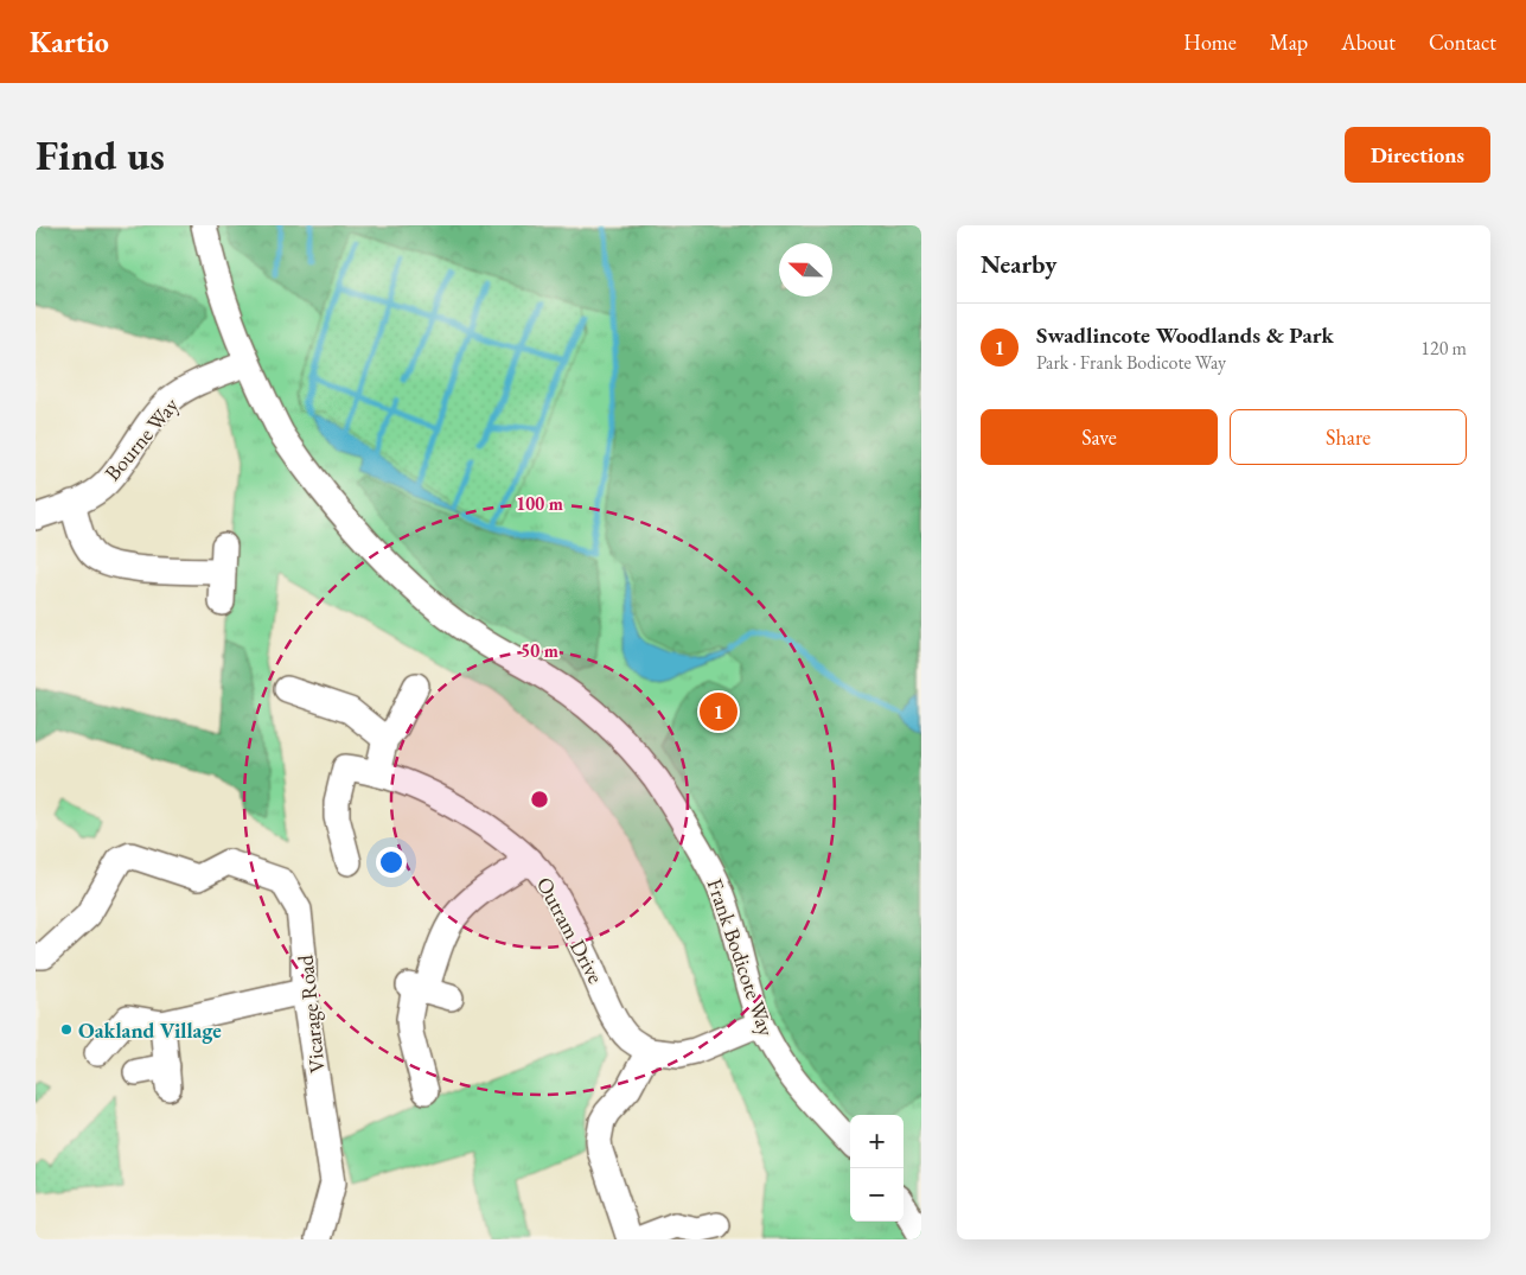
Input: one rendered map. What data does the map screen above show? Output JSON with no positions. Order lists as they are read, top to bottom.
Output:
{
  "streets": {
    "street": [
      "Bourne Way",
      "Outram Drive",
      "Frank Bodicote Way",
      "Vicarage Road"
    ]
  },
  "crossings": [
    ["Bourne Way", "Frank Bodicote Way"]
  ],
  "places": ["Oakland Village"],
  "north": "left",
  "page": {
    "header": "Kartio",
    "nav": [
      "Home",
      "Map",
      "About",
      "Contact"
    ],
    "buttons": [
      "Directions",
      ["Save", "Share"]
    ],
    "title": "Find us",
    "heading": "Nearby",
    "list": [
      {
        "mark": "1",
        "name": "Swadlincote Woodlands & Park",
        "note": "Park · Frank Bodicote Way",
        "value": "120 m"
      }
    ],
    "pins": "1",
    "map_buttons": ["+", "−"]
  },
  "rings": ["100 m", "50 m"]
}
